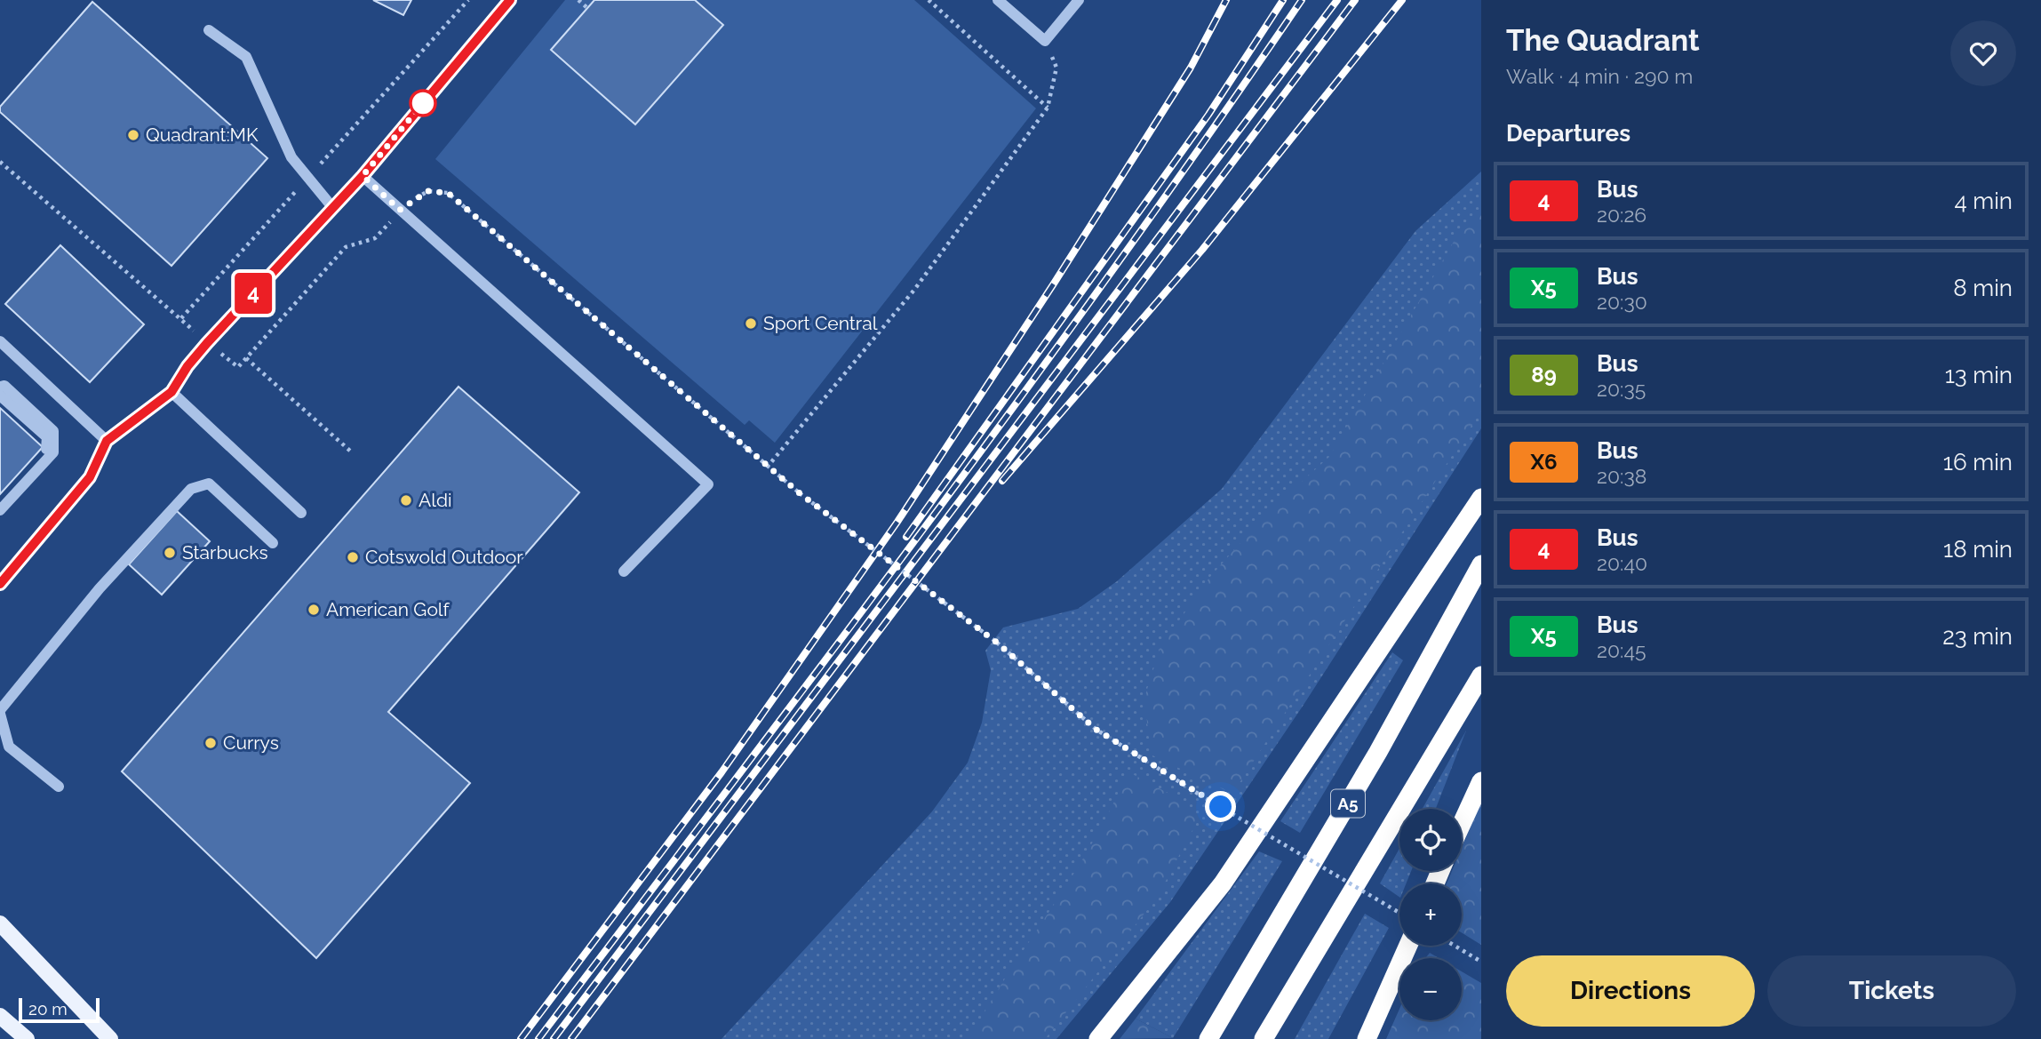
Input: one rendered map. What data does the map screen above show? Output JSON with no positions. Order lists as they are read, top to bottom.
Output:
{
  "streets": {
    "highway": ["A5"]
  },
  "places": [
    "Quadrant:MK",
    "Sport Central",
    "Aldi",
    "Starbucks",
    "Cotswold Outdoor",
    "American Golf",
    "Currys"
  ],
  "lines": ["bus line 4"],
  "scale_bar": "20 m",
  "page": {
    "on_map": "4",
    "heading": [
      ["The Quadrant", "Walk · 4 min · 290 m"],
      "Departures"
    ],
    "list": [
      {
        "mark": "4",
        "name": "Bus",
        "note": "20:26",
        "value": "4 min"
      },
      {
        "mark": "X5",
        "name": "Bus",
        "note": "20:30",
        "value": "8 min"
      },
      {
        "mark": "89",
        "name": "Bus",
        "note": "20:35",
        "value": "13 min"
      },
      {
        "mark": "X6",
        "name": "Bus",
        "note": "20:38",
        "value": "16 min"
      },
      {
        "mark": "4",
        "name": "Bus",
        "note": "20:40",
        "value": "18 min"
      },
      {
        "mark": "X5",
        "name": "Bus",
        "note": "20:45",
        "value": "23 min"
      }
    ],
    "map_buttons": ["+", "−"],
    "buttons": ["Directions", "Tickets"],
    "scale": "20 m"
  }
}
